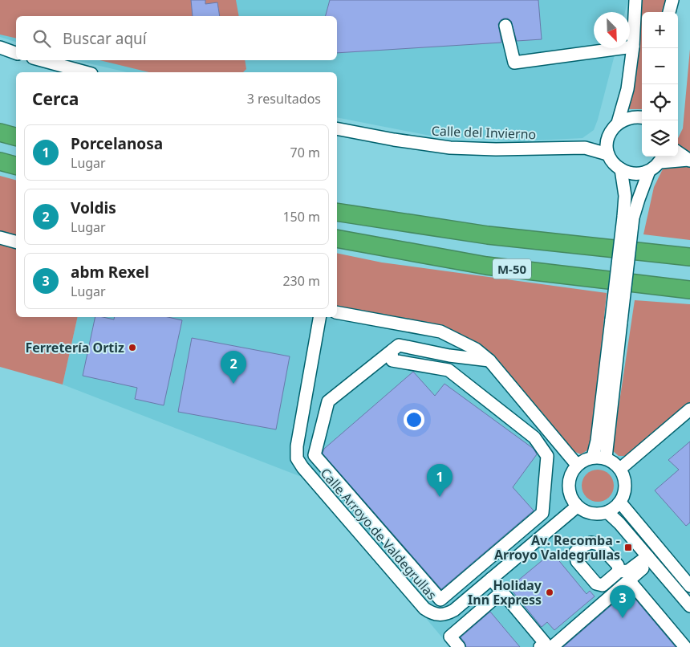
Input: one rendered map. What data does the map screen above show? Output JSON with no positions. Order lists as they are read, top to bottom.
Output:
{
  "streets": {
    "highway": ["M-50"],
    "street": ["Calle del Invierno", "Calle Arroyo de Valdegrullas"]
  },
  "places": {
    "other": ["Ferretería Ortiz", "Holiday Inn Express"],
    "transit": ["Av. Recomba - Arroyo Valdegrullas"]
  },
  "north": "bottom right",
  "page": {
    "map_buttons": ["+", "−"],
    "search": "Buscar aquí",
    "heading": ["Cerca", "3 resultados"],
    "list": [
      {
        "mark": "1",
        "name": "Porcelanosa",
        "note": "Lugar",
        "value": "70 m"
      },
      {
        "mark": "2",
        "name": "Voldis",
        "note": "Lugar",
        "value": "150 m"
      },
      {
        "mark": "3",
        "name": "abm Rexel",
        "note": "Lugar",
        "value": "230 m"
      }
    ],
    "pins": ["2", "1", "3"]
  }
}
